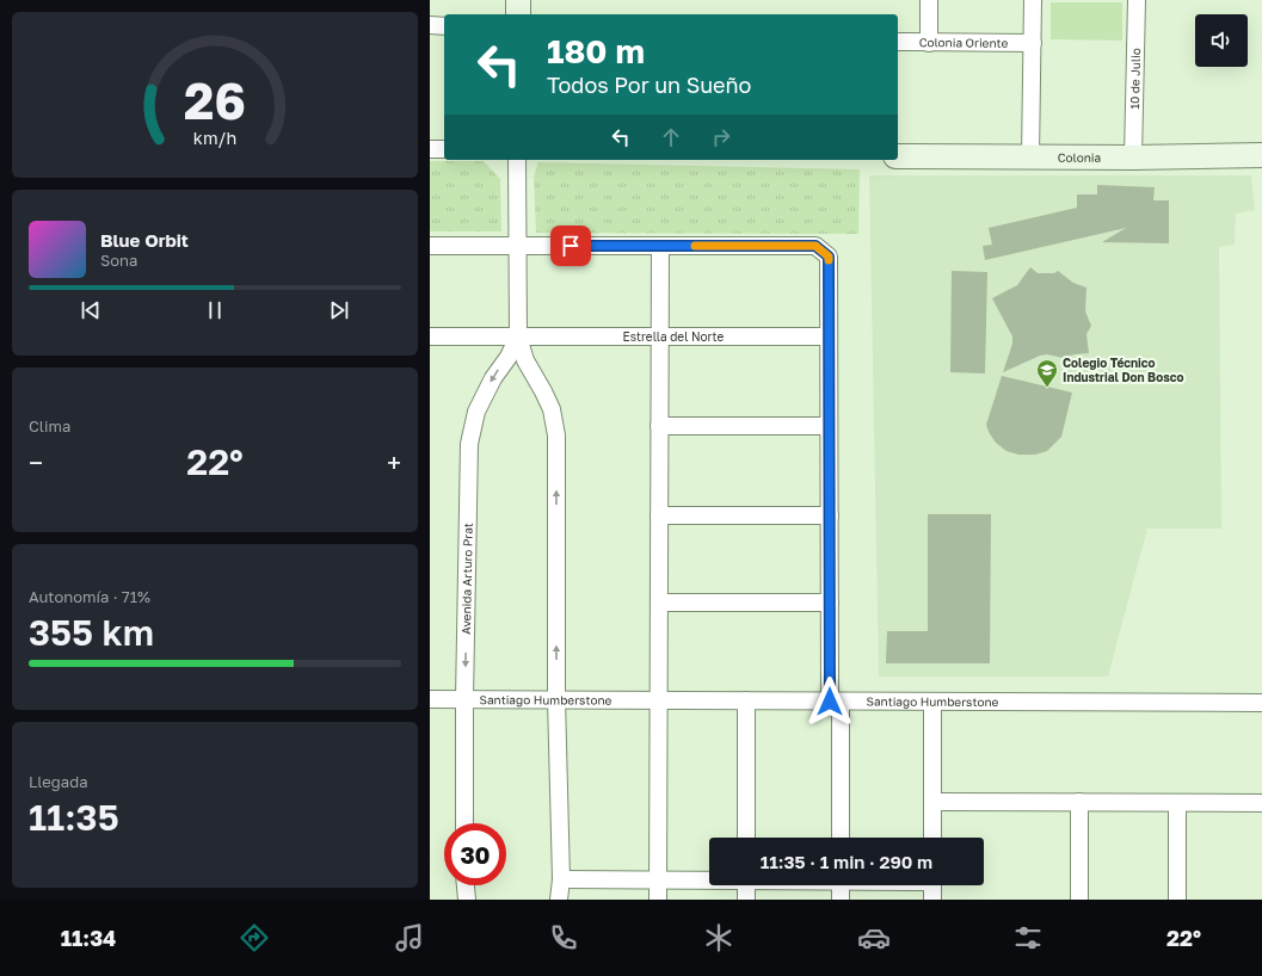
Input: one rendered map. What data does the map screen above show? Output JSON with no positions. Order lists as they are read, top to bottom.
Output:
{
  "streets": {
    "street": [
      "Colonia Oriente",
      "10 de Julio",
      "Colonia",
      "Estrella del Norte",
      "Avenida Arturo Prat",
      "Santiago Humberstone"
    ]
  },
  "crossings": [
    ["10 de Julio", "Colonia"],
    ["Estrella del Norte", "Avenida Arturo Prat"],
    ["Avenida Arturo Prat", "Santiago Humberstone"]
  ],
  "places": {
    "school or university": ["Colegio Técnico Industrial Don Bosco"]
  },
  "page": {
    "turn": ["180 m", "Todos Por un Sueño"],
    "song": ["Blue Orbit", "Sona"],
    "tile": [
      "Clima",
      ["Autonomía · 71%", "355 km"],
      ["Llegada", "11:35"]
    ],
    "heat": ["−", "22°", "+"],
    "limit": "30",
    "trip": "11:35 · 1 min · 290 m",
    "tabs": ["11:34", "22°"],
    "gauge": ["26", "km/h"]
  }
}
